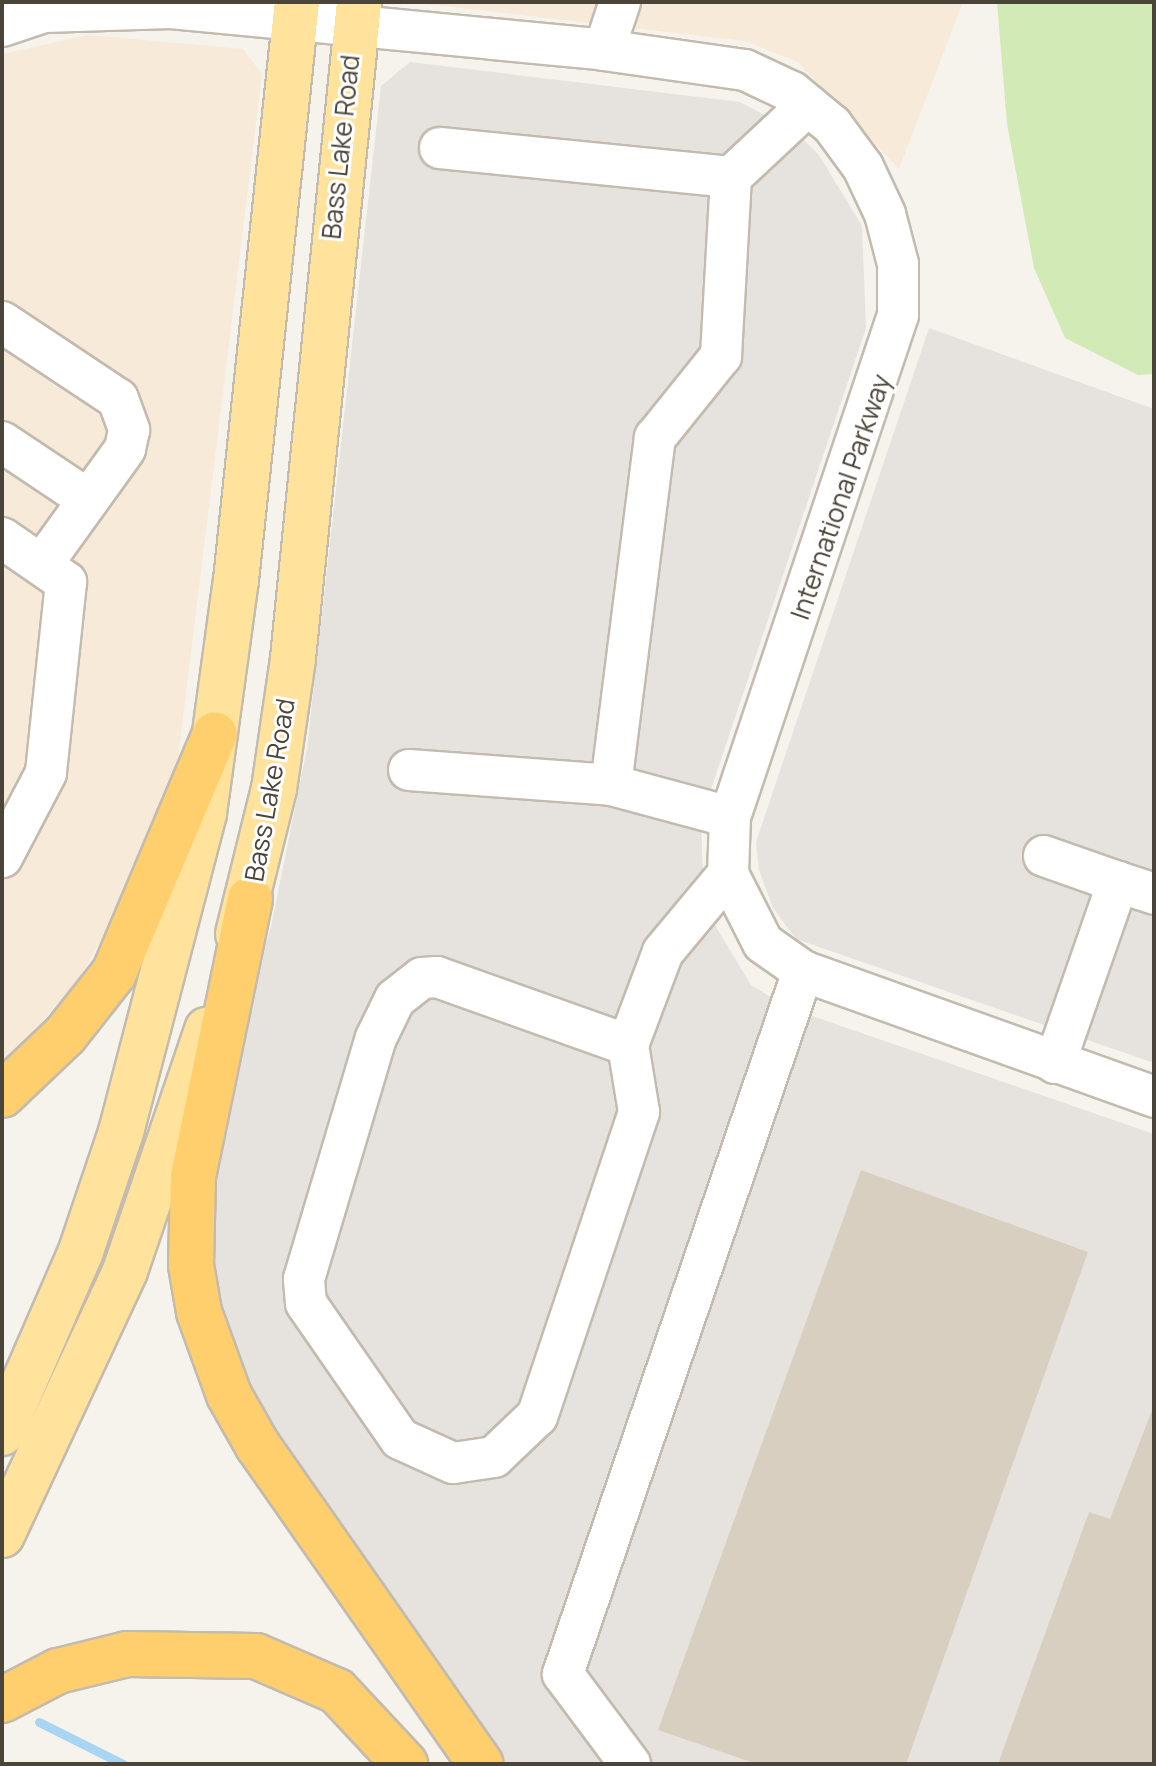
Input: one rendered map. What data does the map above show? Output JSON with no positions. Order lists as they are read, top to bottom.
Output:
{
  "streets": {
    "main road": ["Bass Lake Road"],
    "street": ["International Parkway"]
  },
  "crossings": [
    ["Bass Lake Road", "International Parkway"]
  ]
}
